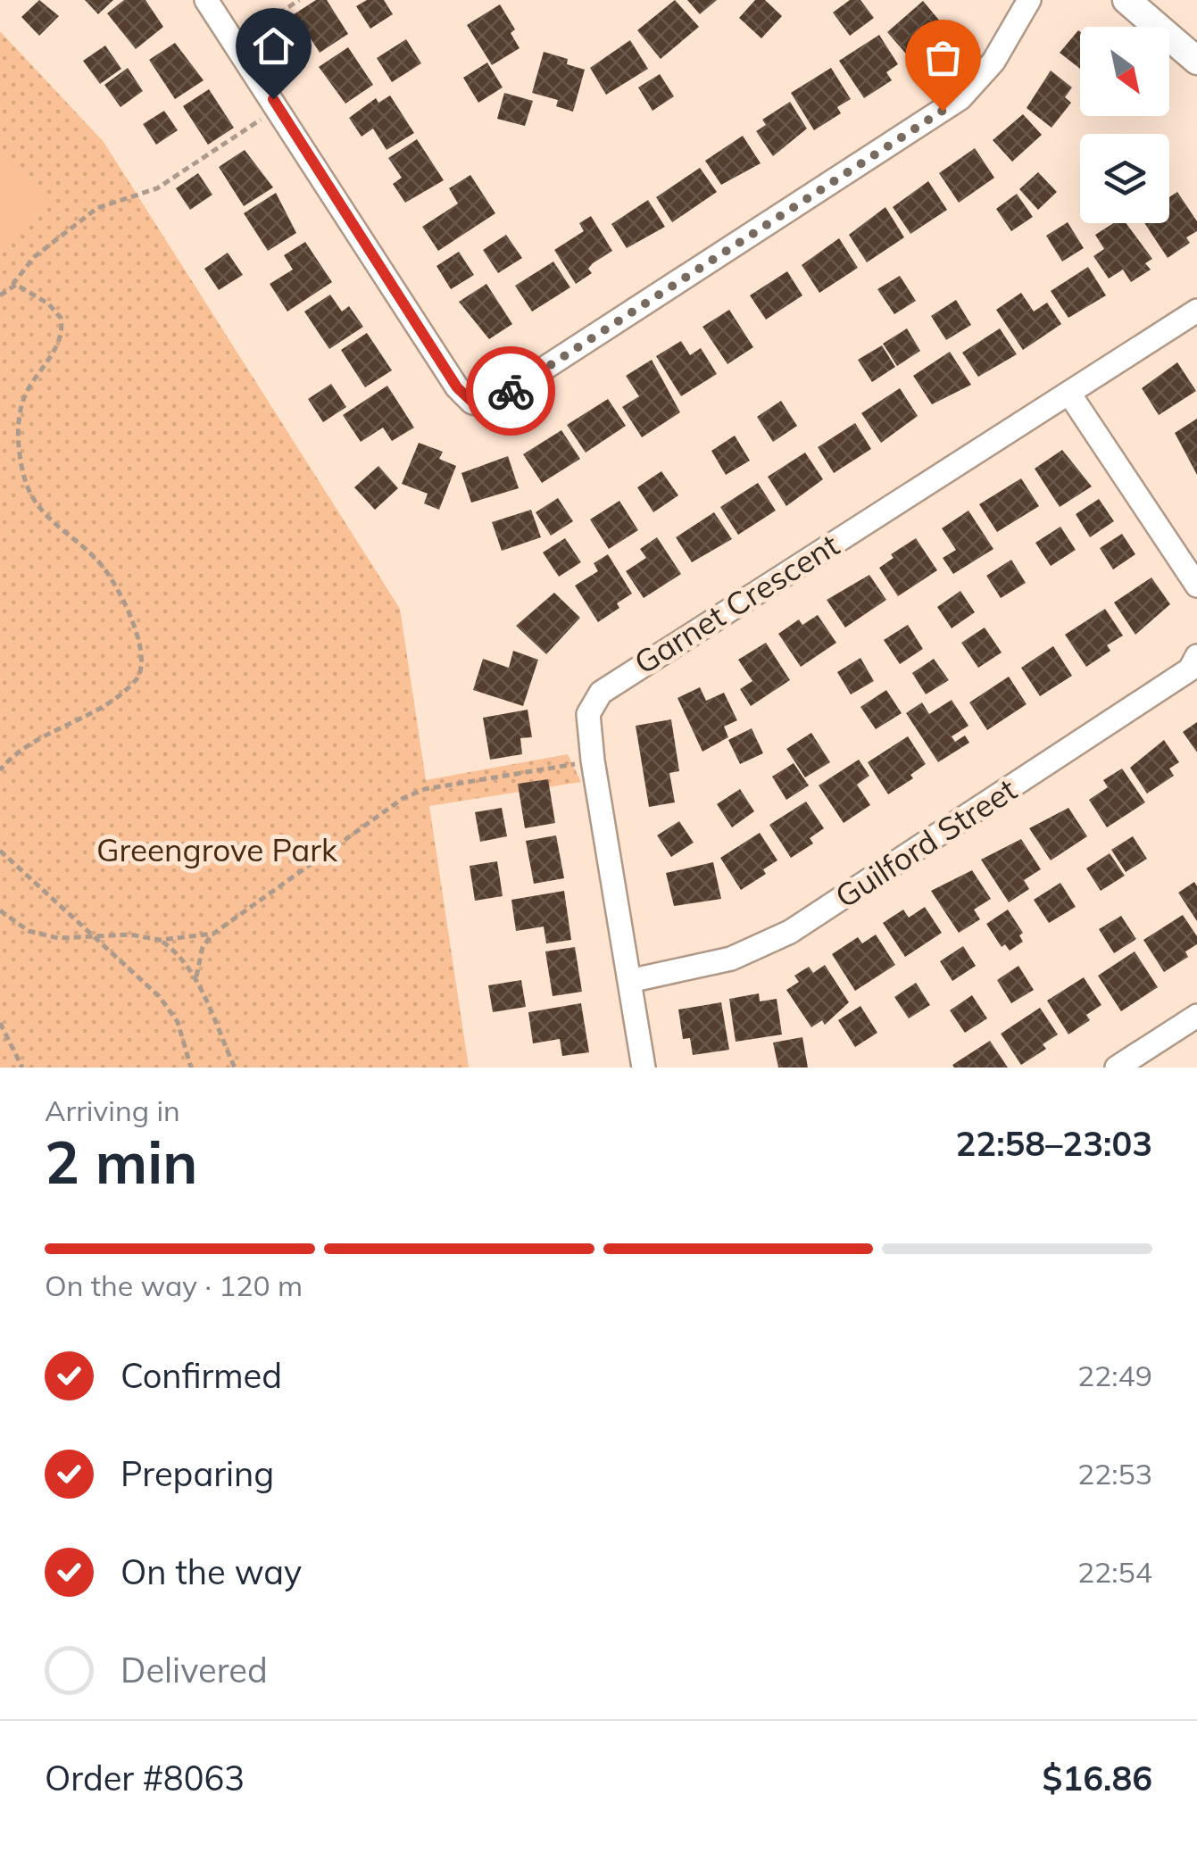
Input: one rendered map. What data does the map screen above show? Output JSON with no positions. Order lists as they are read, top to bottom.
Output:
{
  "streets": {
    "street": ["Garnet Crescent", "Guilford Street"]
  },
  "crossings": [
    ["Garnet Crescent", "Guilford Street"]
  ],
  "parks": ["Greengrove Park"],
  "north": "bottom right",
  "page": {
    "heading": ["2 min", "Arriving in", "22:58–23:03"],
    "panel": ["Order #8063", "$16.86"],
    "bar": "On the way · 120 m",
    "list": [
      ["Confirmed", "22:49"],
      ["Preparing", "22:53"],
      ["On the way", "22:54"],
      "Delivered"
    ]
  }
}
